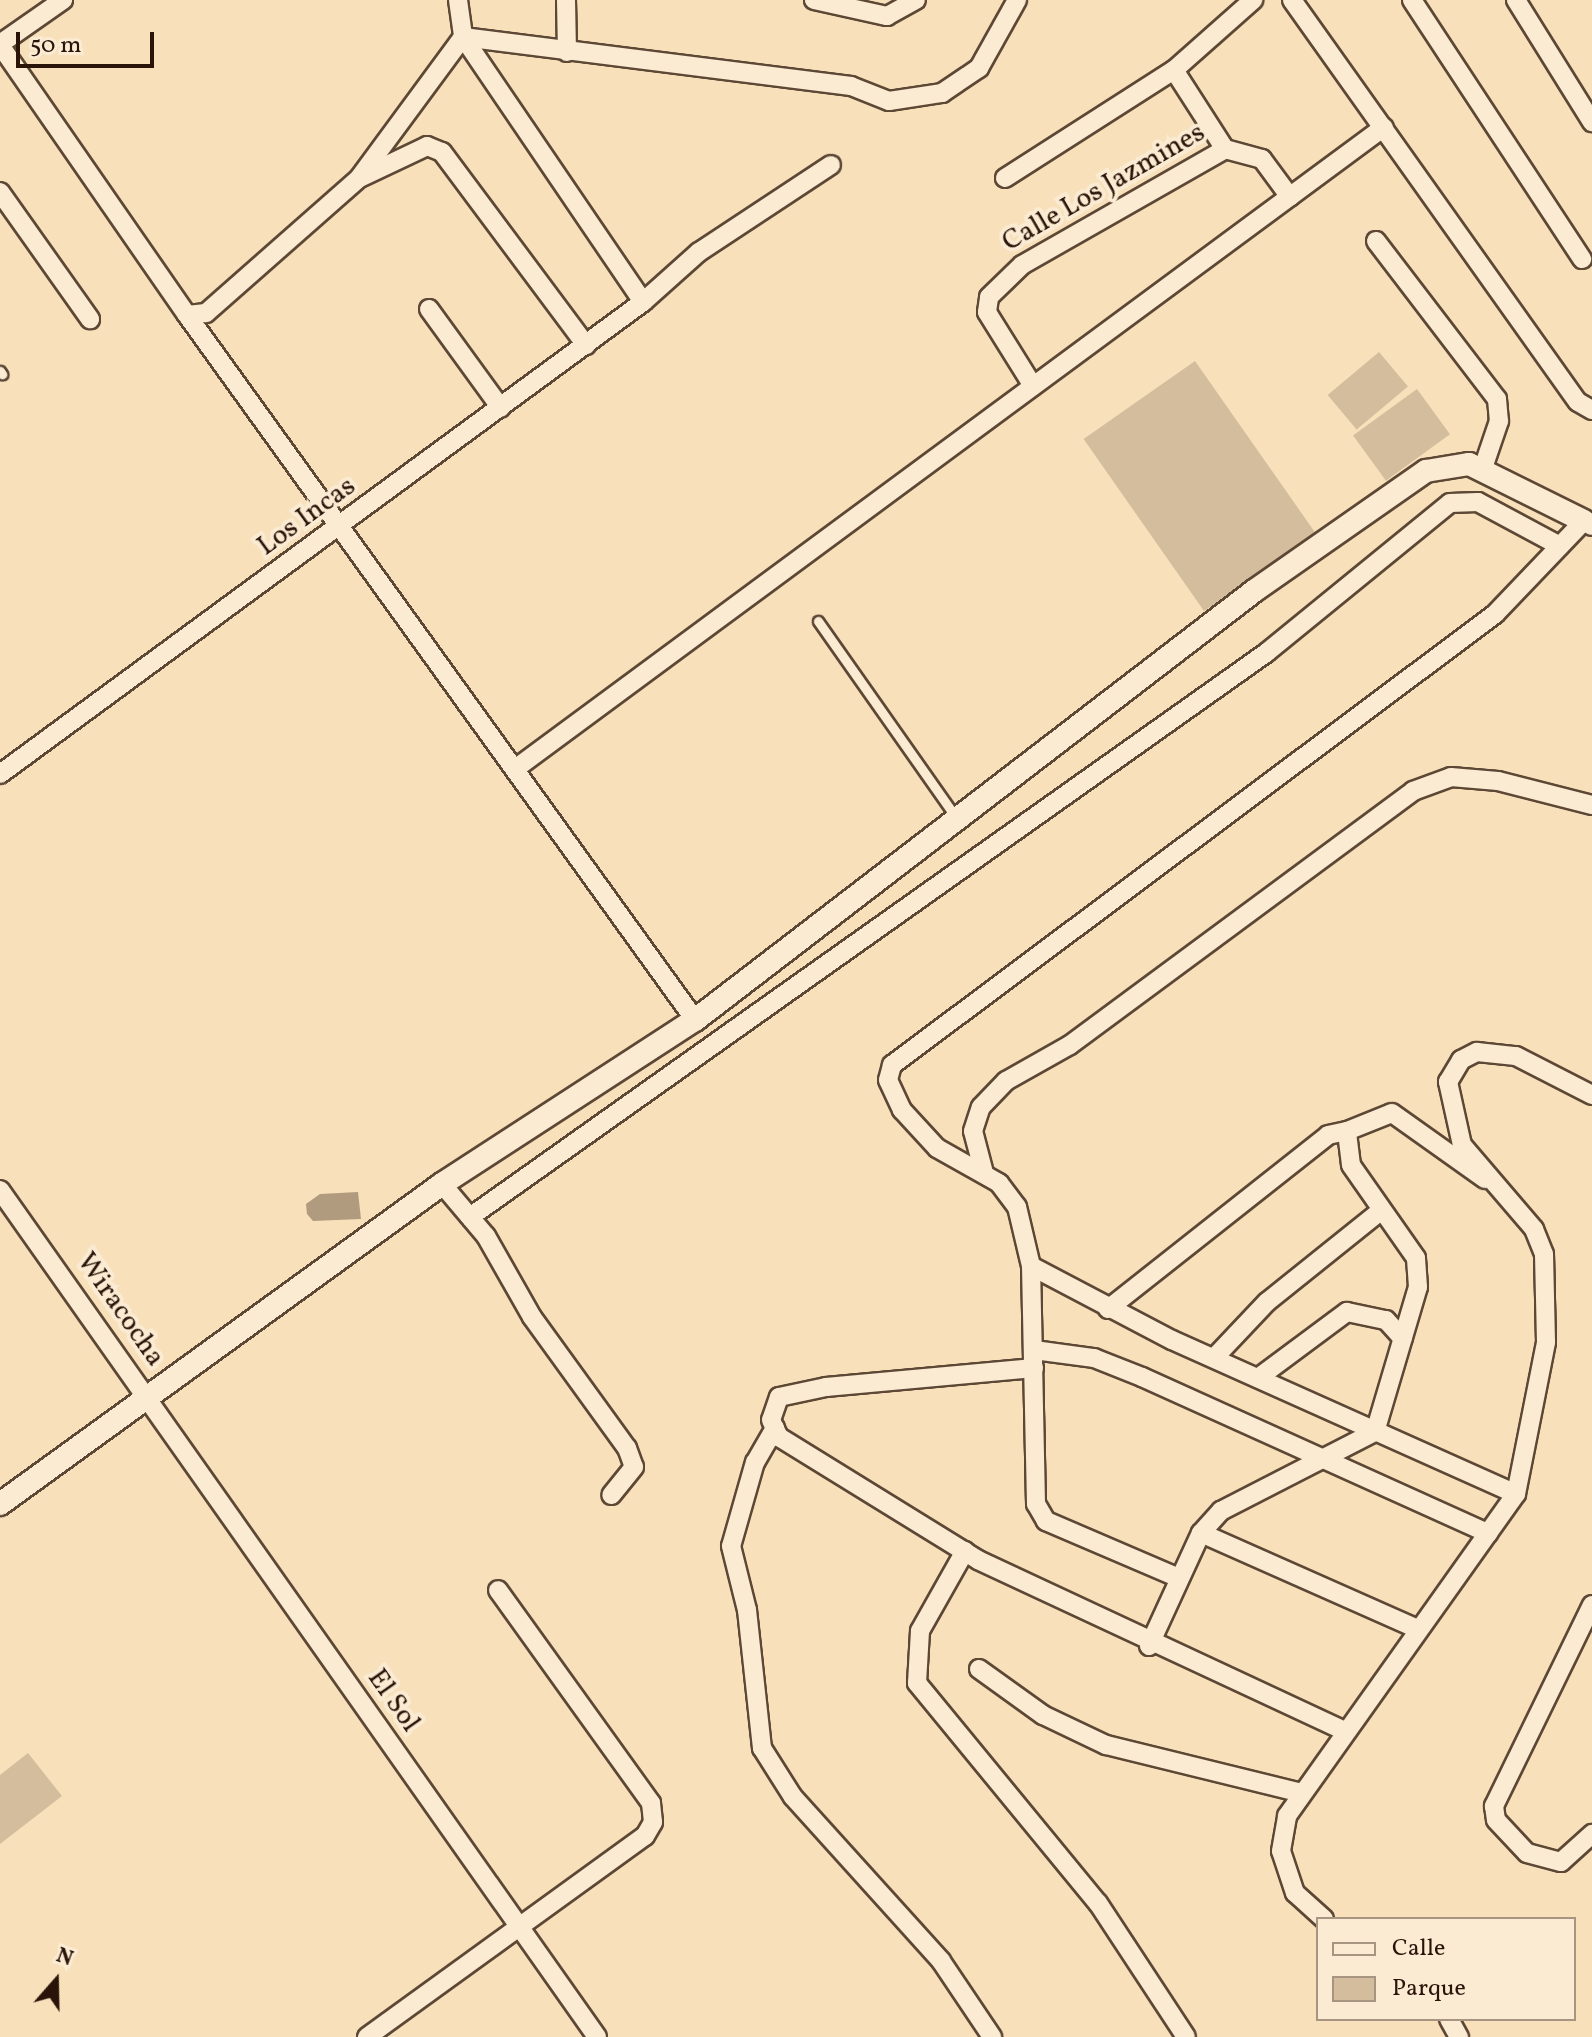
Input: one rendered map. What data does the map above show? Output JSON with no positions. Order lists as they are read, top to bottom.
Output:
{
  "streets": {
    "street": [
      "Calle Los Jazmines",
      "Los Incas",
      "Wiracocha",
      "El Sol"
    ]
  },
  "crossings": [
    ["Wiracocha", "El Sol"]
  ],
  "legend": ["Calle", "Parque"],
  "scale_bar": "50 m",
  "north": "top"
}
